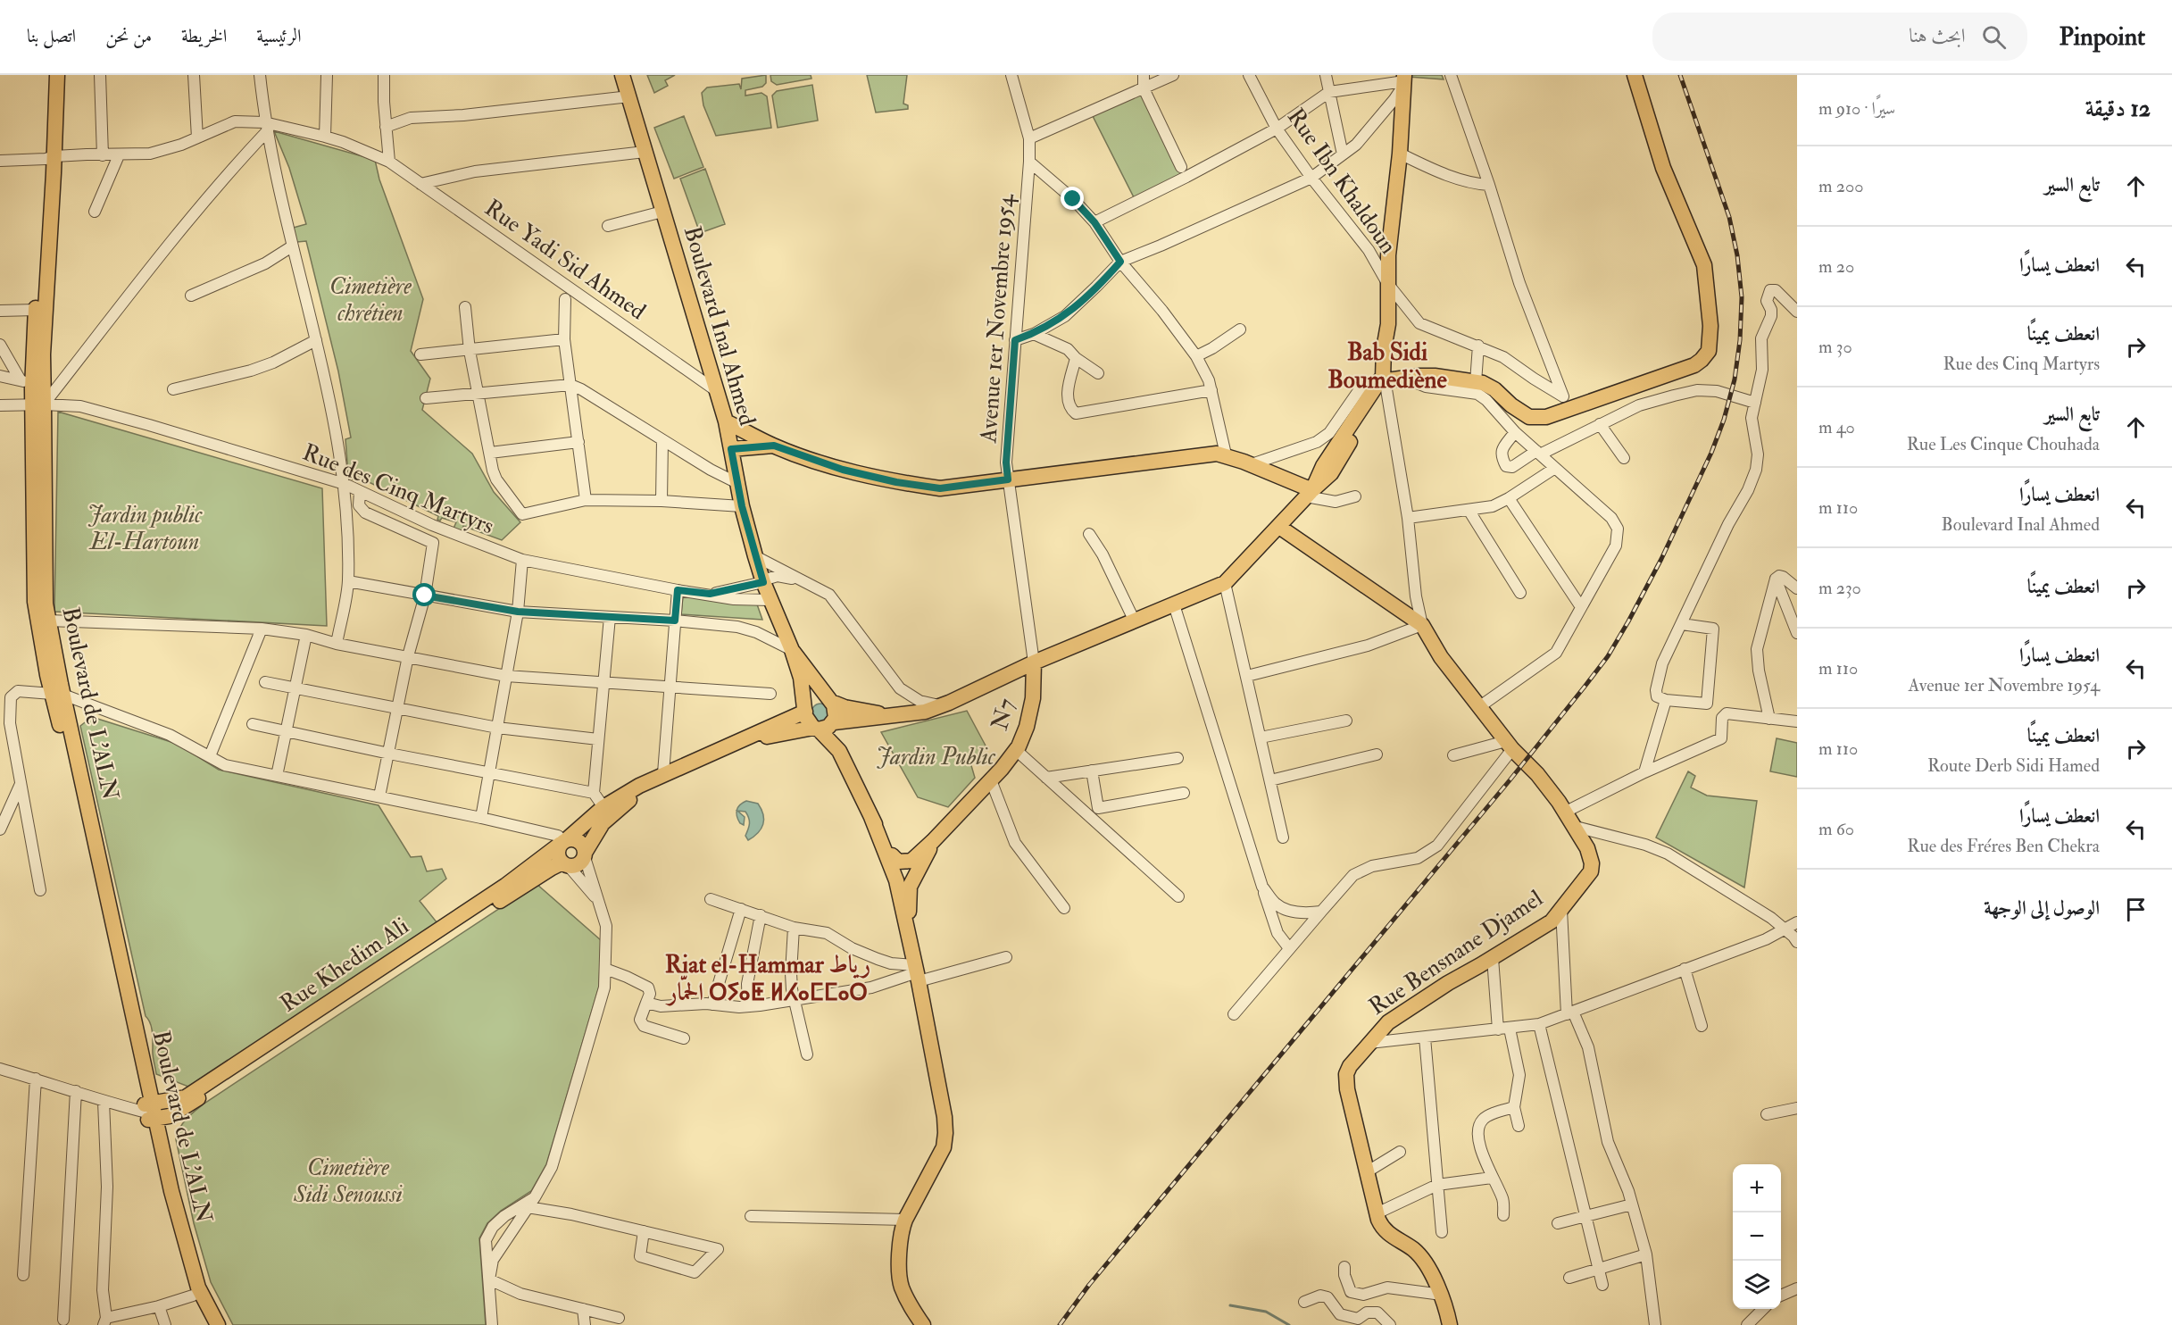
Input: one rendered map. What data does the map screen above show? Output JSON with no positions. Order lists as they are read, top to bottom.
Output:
{
  "streets": {
    "main road": [
      "Boulevard Inal Ahmed",
      "Boulevard de L'ALN",
      "N7",
      "Rue Bensnane Djamel",
      "Rue Khedim Ali"
    ],
    "street": [
      "Rue Ibn Khaldoun",
      "Rue Yadi Sid Ahmed",
      "Avenue 1er Novembre 1954",
      "Rue des Cinq Martyrs"
    ]
  },
  "crossings": [
    ["Rue Yadi Sid Ahmed", "Boulevard Inal Ahmed"],
    ["Rue Yadi Sid Ahmed", "Boulevard de L'ALN"],
    ["Avenue 1er Novembre 1954", "N7"],
    ["Rue des Cinq Martyrs", "Boulevard de L'ALN"],
    ["Boulevard de L'ALN", "Rue Khedim Ali"]
  ],
  "districts": ["Bab Sidi Boumediène", "Riat el-Hammar رياط الحمّار ⵔⵢⴰⵟ ⵍⵃⴰⵎⵎⴰⵔ"],
  "parks": [
    "Cimetière chrétien",
    "Jardin public El-Hartoun",
    "Jardin Public",
    "Cimetière Sidi Senoussi"
  ],
  "page": {
    "header": "Pinpoint",
    "search": "ابحث هنا",
    "nav": [
      "الرئيسية",
      "الخريطة",
      "من نحن",
      "اتصل بنا"
    ],
    "heading": ["12 دقيقة", "سيرًا · 910 m"],
    "list": [
      ["تابع السير", "200 m"],
      ["انعطف يسارًا", "20 m"],
      ["انعطف يمينًا", "Rue des Cinq Martyrs", "30 m"],
      ["تابع السير", "Rue Les Cinque Chouhada", "40 m"],
      ["انعطف يسارًا", "Boulevard Inal Ahmed", "110 m"],
      ["انعطف يمينًا", "230 m"],
      ["انعطف يسارًا", "Avenue 1er Novembre 1954", "110 m"],
      ["انعطف يمينًا", "Route Derb Sidi Hamed", "110 m"],
      ["انعطف يسارًا", "Rue des Fréres Ben Chekra", "60 m"],
      "الوصول إلى الوجهة"
    ],
    "map_buttons": ["+", "−"]
  }
}
